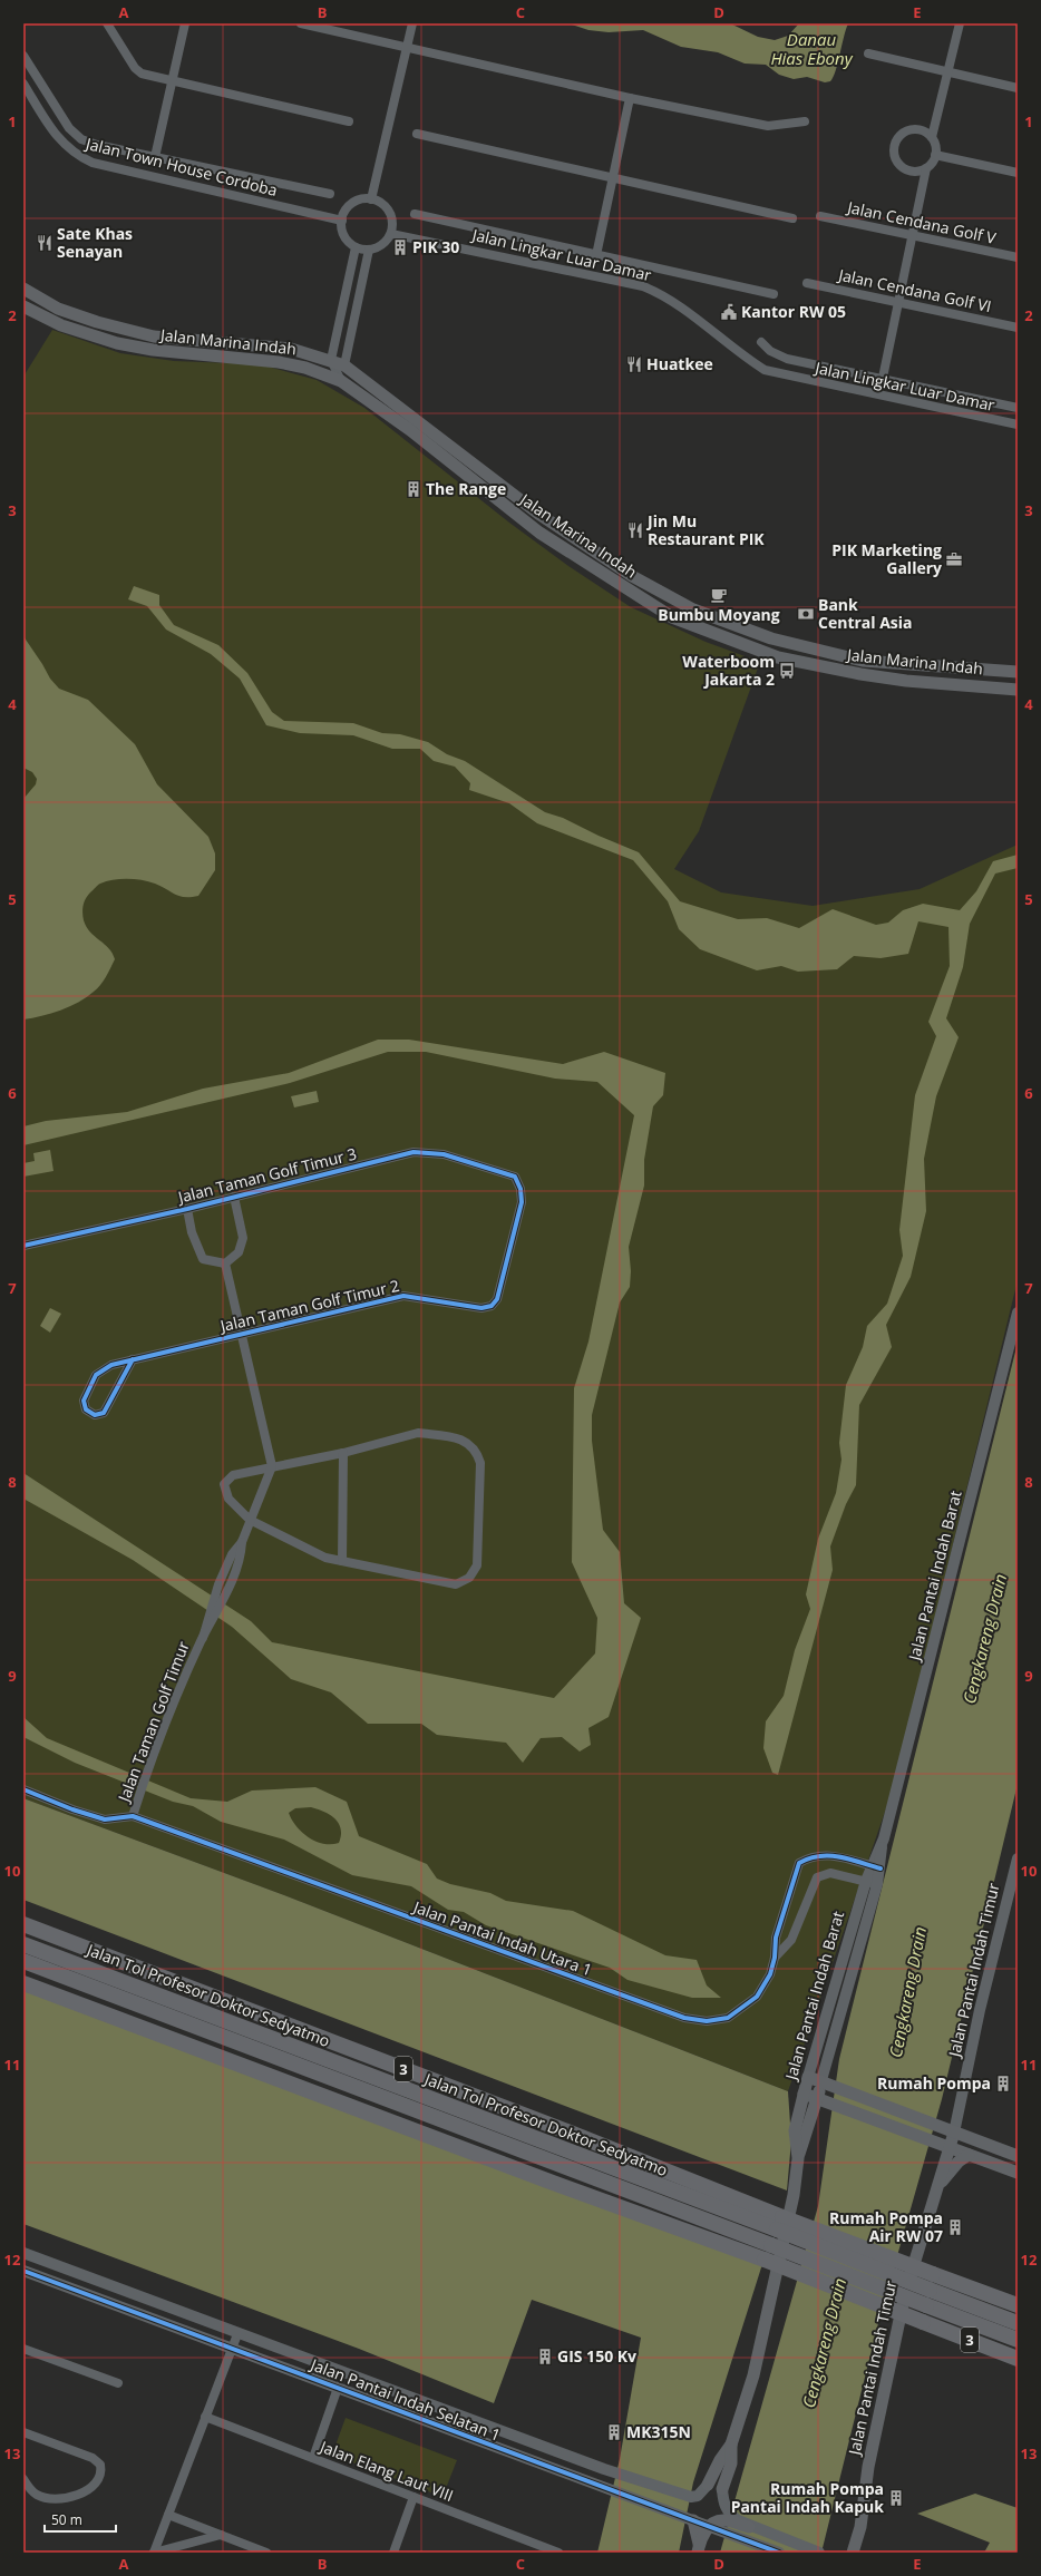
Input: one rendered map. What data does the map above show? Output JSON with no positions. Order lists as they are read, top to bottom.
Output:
{
  "streets": {
    "highway": ["Jalan Tol Profesor Doktor Sedyatmo", "3"],
    "main road": ["Jalan Marina Indah", "Jalan Pantai Indah Barat", "Jalan Pantai Indah Timur"],
    "street": [
      "Jalan Town House Cordoba",
      "Jalan Cendana Golf V",
      "Jalan Lingkar Luar Damar",
      "Jalan Cendana Golf VI",
      "Jalan Taman Golf Timur 3",
      "Jalan Taman Golf Timur 2",
      "Jalan Taman Golf Timur",
      "Jalan Pantai Indah Utara 1",
      "Jalan Pantai Indah Selatan 1",
      "Jalan Elang Laut VIII"
    ]
  },
  "crossings": [
    ["Jalan Town House Cordoba", "Jalan Lingkar Luar Damar"],
    ["Jalan Taman Golf Timur 3", "Jalan Taman Golf Timur 2"],
    ["Jalan Pantai Indah Barat", "Jalan Pantai Indah Utara 1"],
    ["Jalan Pantai Indah Barat", "Jalan Pantai Indah Selatan 1"],
    ["Jalan Taman Golf Timur", "Jalan Pantai Indah Utara 1"]
  ],
  "water": ["Danau Hias Ebony", "Cengkareng Drain"],
  "places": {
    "restaurant": ["Sate Khas Senayan", "Huatkee", "Jin Mu Restaurant PIK"],
    "building": [
      "PIK 30",
      "The Range",
      "Rumah Pompa",
      "Rumah Pompa Air RW 07",
      "GIS 150 Kv",
      "MK315N",
      "Rumah Pompa Pantai Indah Kapuk"
    ],
    "public building": ["Kantor RW 05"],
    "office": ["PIK Marketing Gallery"],
    "cafe": ["Bumbu Moyang"],
    "bank": ["Bank Central Asia"],
    "bus stop": ["Waterboom Jakarta 2"]
  },
  "scale_bar": "50 m",
  "grid": {
    "columns": [
      "A",
      "B",
      "C",
      "D",
      "E"
    ],
    "rows": [
      "1",
      "2",
      "3",
      "4",
      "5",
      "6",
      "7",
      "8",
      "9",
      "10",
      "11",
      "12",
      "13"
    ]
  }
}
